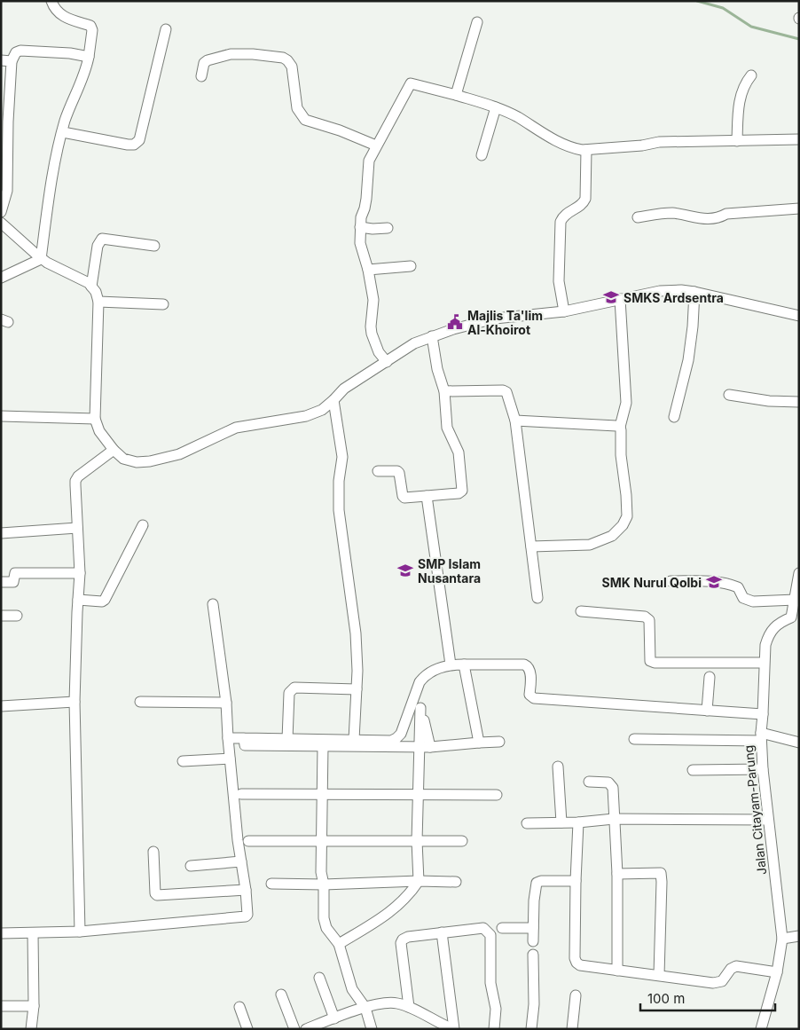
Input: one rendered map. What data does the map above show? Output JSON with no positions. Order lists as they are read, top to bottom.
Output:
{
  "streets": {
    "street": ["Jalan Citayam-Parung"]
  },
  "places": {
    "school or university": ["SMKS Ardsentra", "SMP Islam Nusantara", "SMK Nurul Qolbi"],
    "public building": ["Majlis Ta'lim Al-Khoirot"]
  },
  "scale_bar": "100 m"
}
